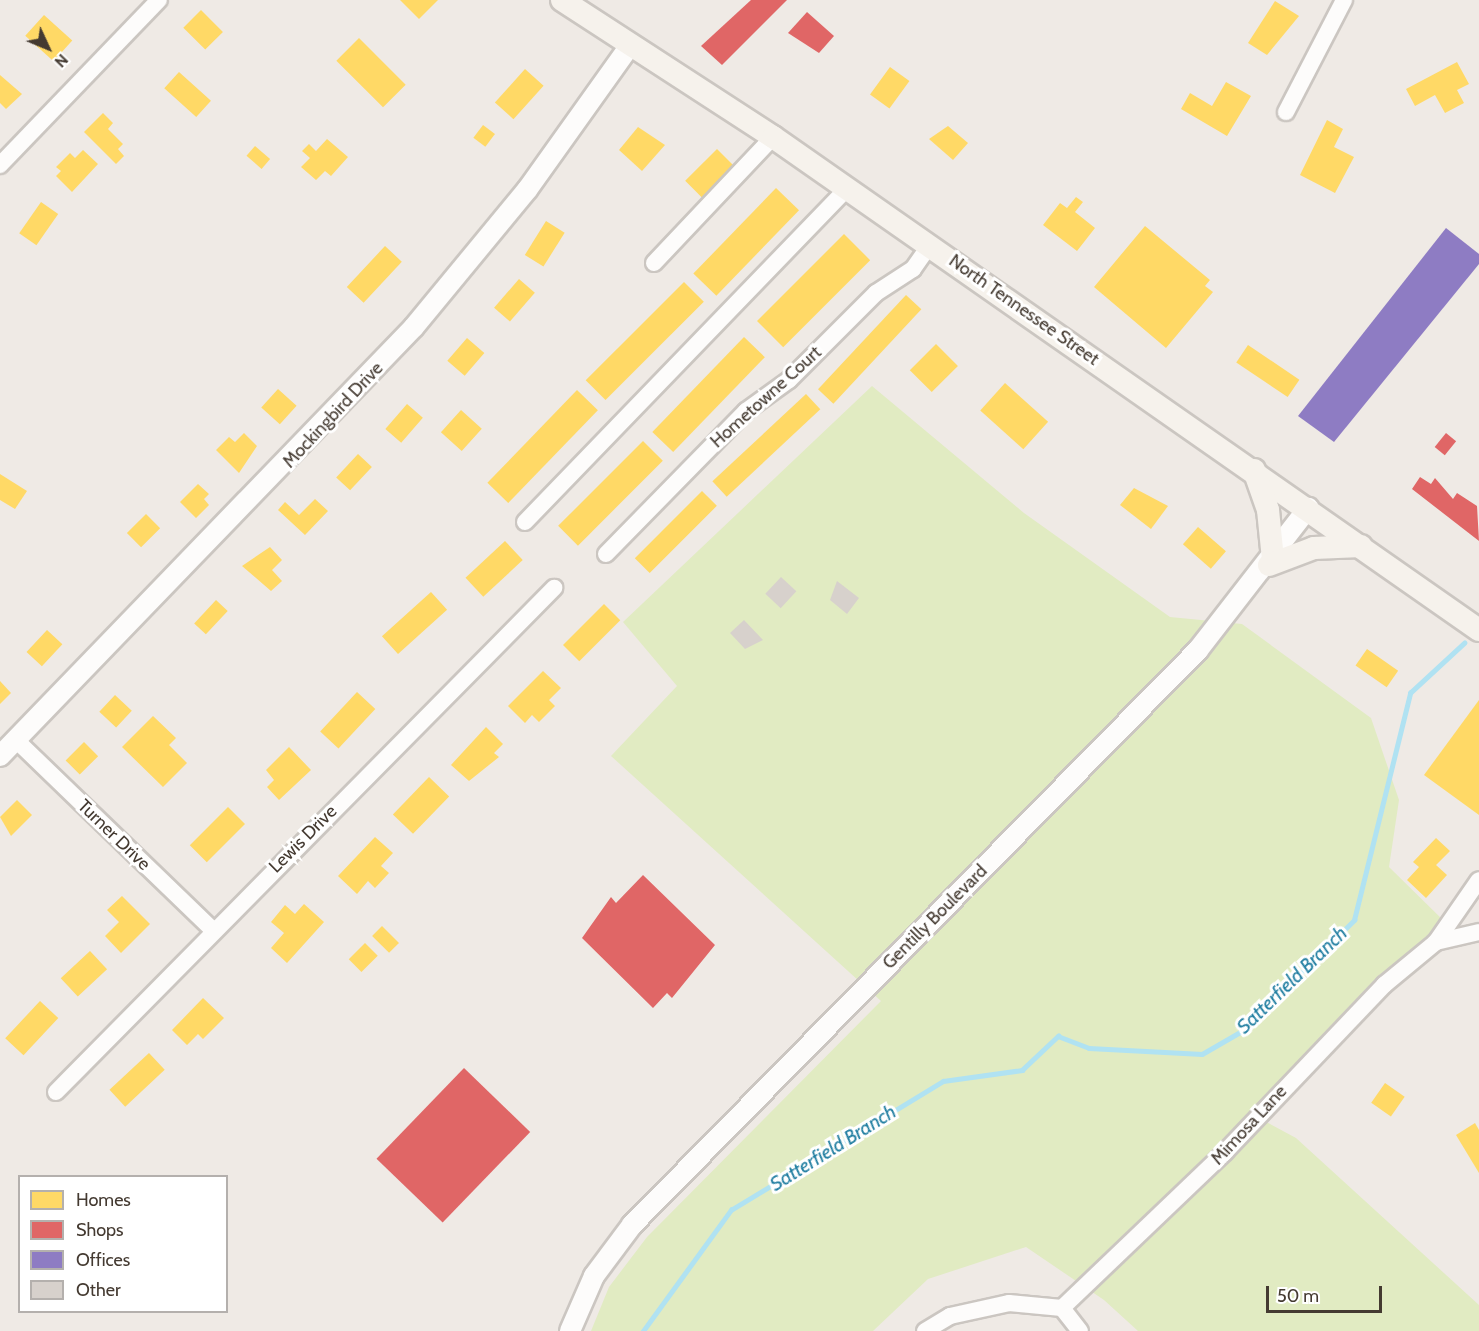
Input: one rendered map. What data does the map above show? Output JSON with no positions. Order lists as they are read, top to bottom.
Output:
{
  "streets": {
    "main road": ["North Tennessee Street"],
    "street": [
      "Hometowne Court",
      "Mockingbird Drive",
      "Turner Drive",
      "Lewis Drive",
      "Gentilly Boulevard",
      "Mimosa Lane"
    ]
  },
  "crossings": [
    ["North Tennessee Street", "Hometowne Court"],
    ["North Tennessee Street", "Mockingbird Drive"],
    ["North Tennessee Street", "Gentilly Boulevard"],
    ["Mockingbird Drive", "Turner Drive"],
    ["Turner Drive", "Lewis Drive"]
  ],
  "water": ["Satterfield Branch"],
  "legend": [
    "Homes",
    "Shops",
    "Offices",
    "Other"
  ],
  "scale_bar": "50 m",
  "north": "bottom right"
}
